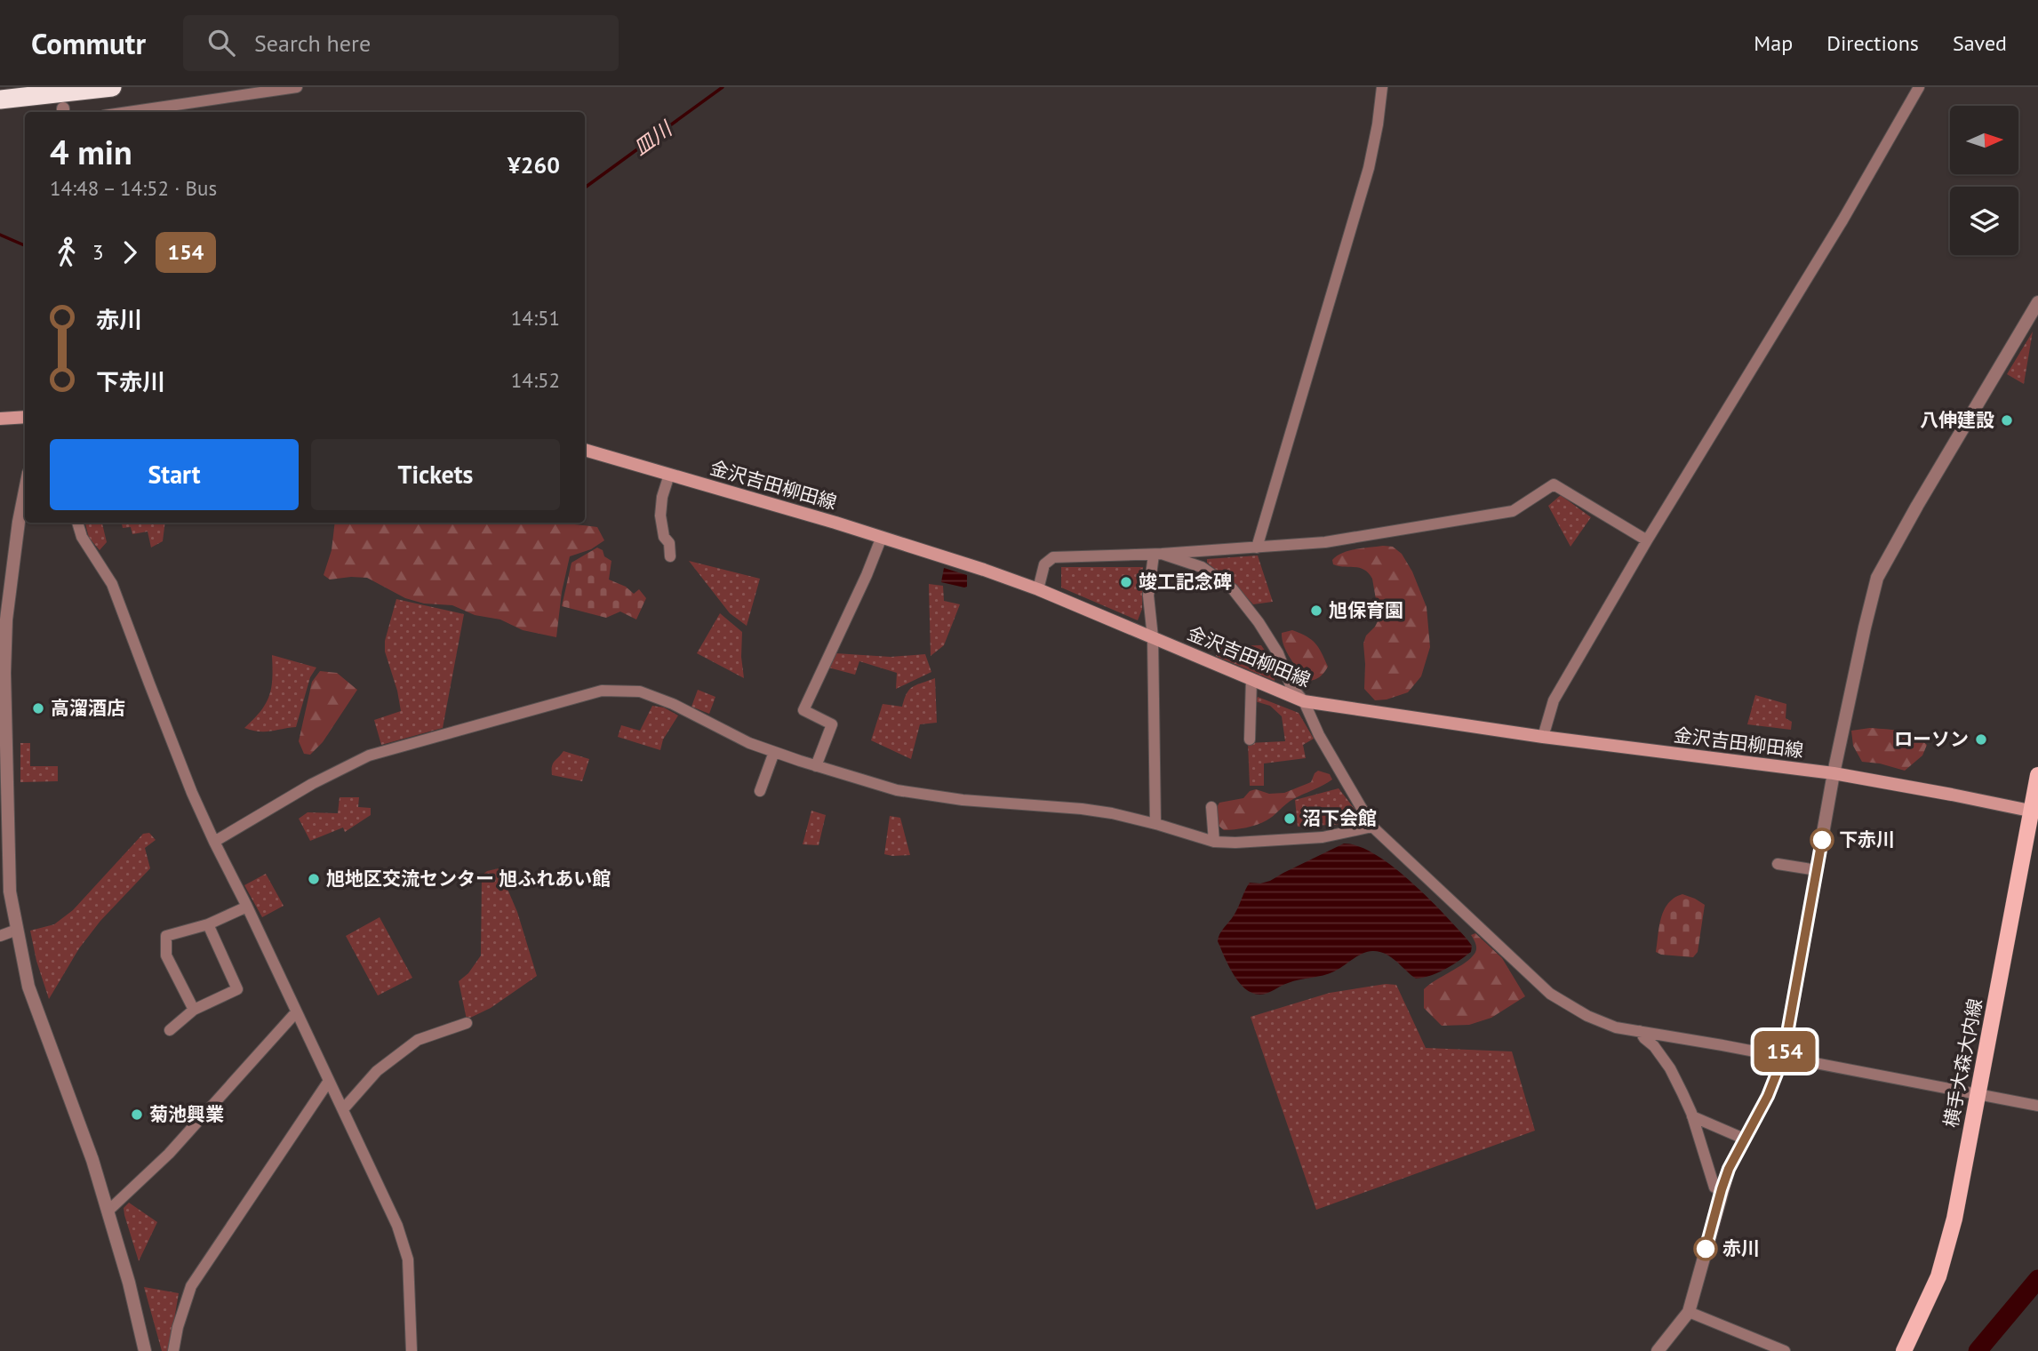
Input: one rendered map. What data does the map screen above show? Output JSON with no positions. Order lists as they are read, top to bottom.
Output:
{
  "streets": {
    "main road": ["金沢吉田柳田線", "横手大森大内線"]
  },
  "crossings": [
    ["金沢吉田柳田線", "横手大森大内線"]
  ],
  "water": ["皿川"],
  "places": [
    "八伸建設",
    "竣工記念碑",
    "旭保育園",
    "高溜酒店",
    "ローソン",
    "沼下会館",
    "下赤川",
    "旭地区交流センター 旭ふれあい館",
    "菊池興業",
    "赤川"
  ],
  "lines": ["bus line 154"],
  "north": "right",
  "page": {
    "header": "Commutr",
    "search": "Search here",
    "nav": ["Map", "Directions", "Saved"],
    "on_map": "154",
    "heading": ["4 min", "14:48 – 14:52 · Bus", "¥260"],
    "legs": ["3", "154"],
    "list": [
      {
        "name": "赤川",
        "value": "14:51"
      },
      {
        "name": "下赤川",
        "value": "14:52"
      }
    ],
    "buttons": ["Start", "Tickets"]
  }
}
